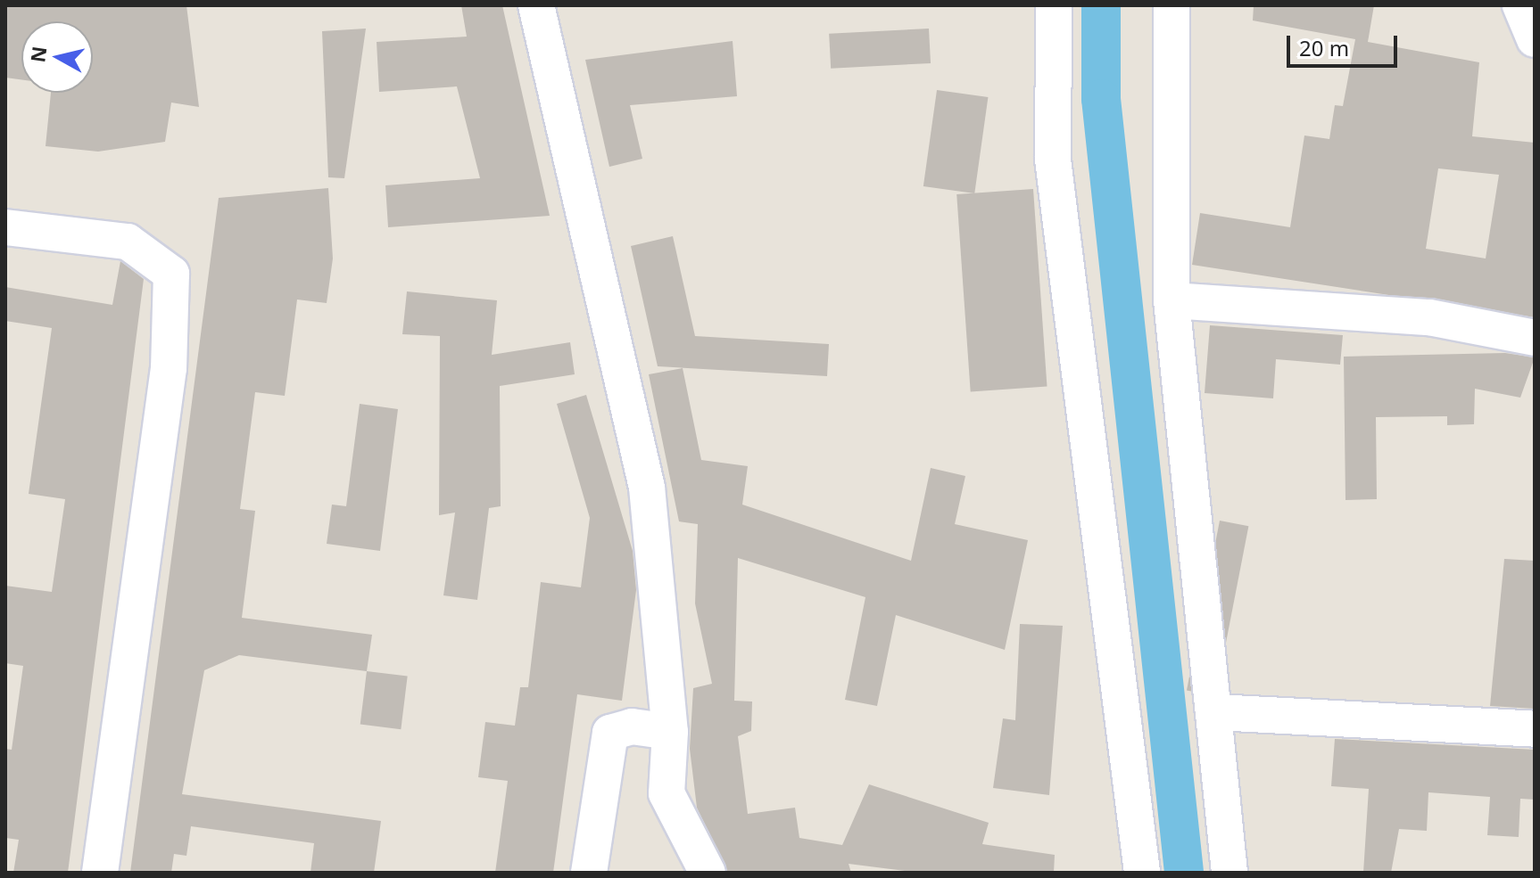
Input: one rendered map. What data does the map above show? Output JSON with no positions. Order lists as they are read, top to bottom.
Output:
{
  "scale_bar": "20 m",
  "north": "left"
}
